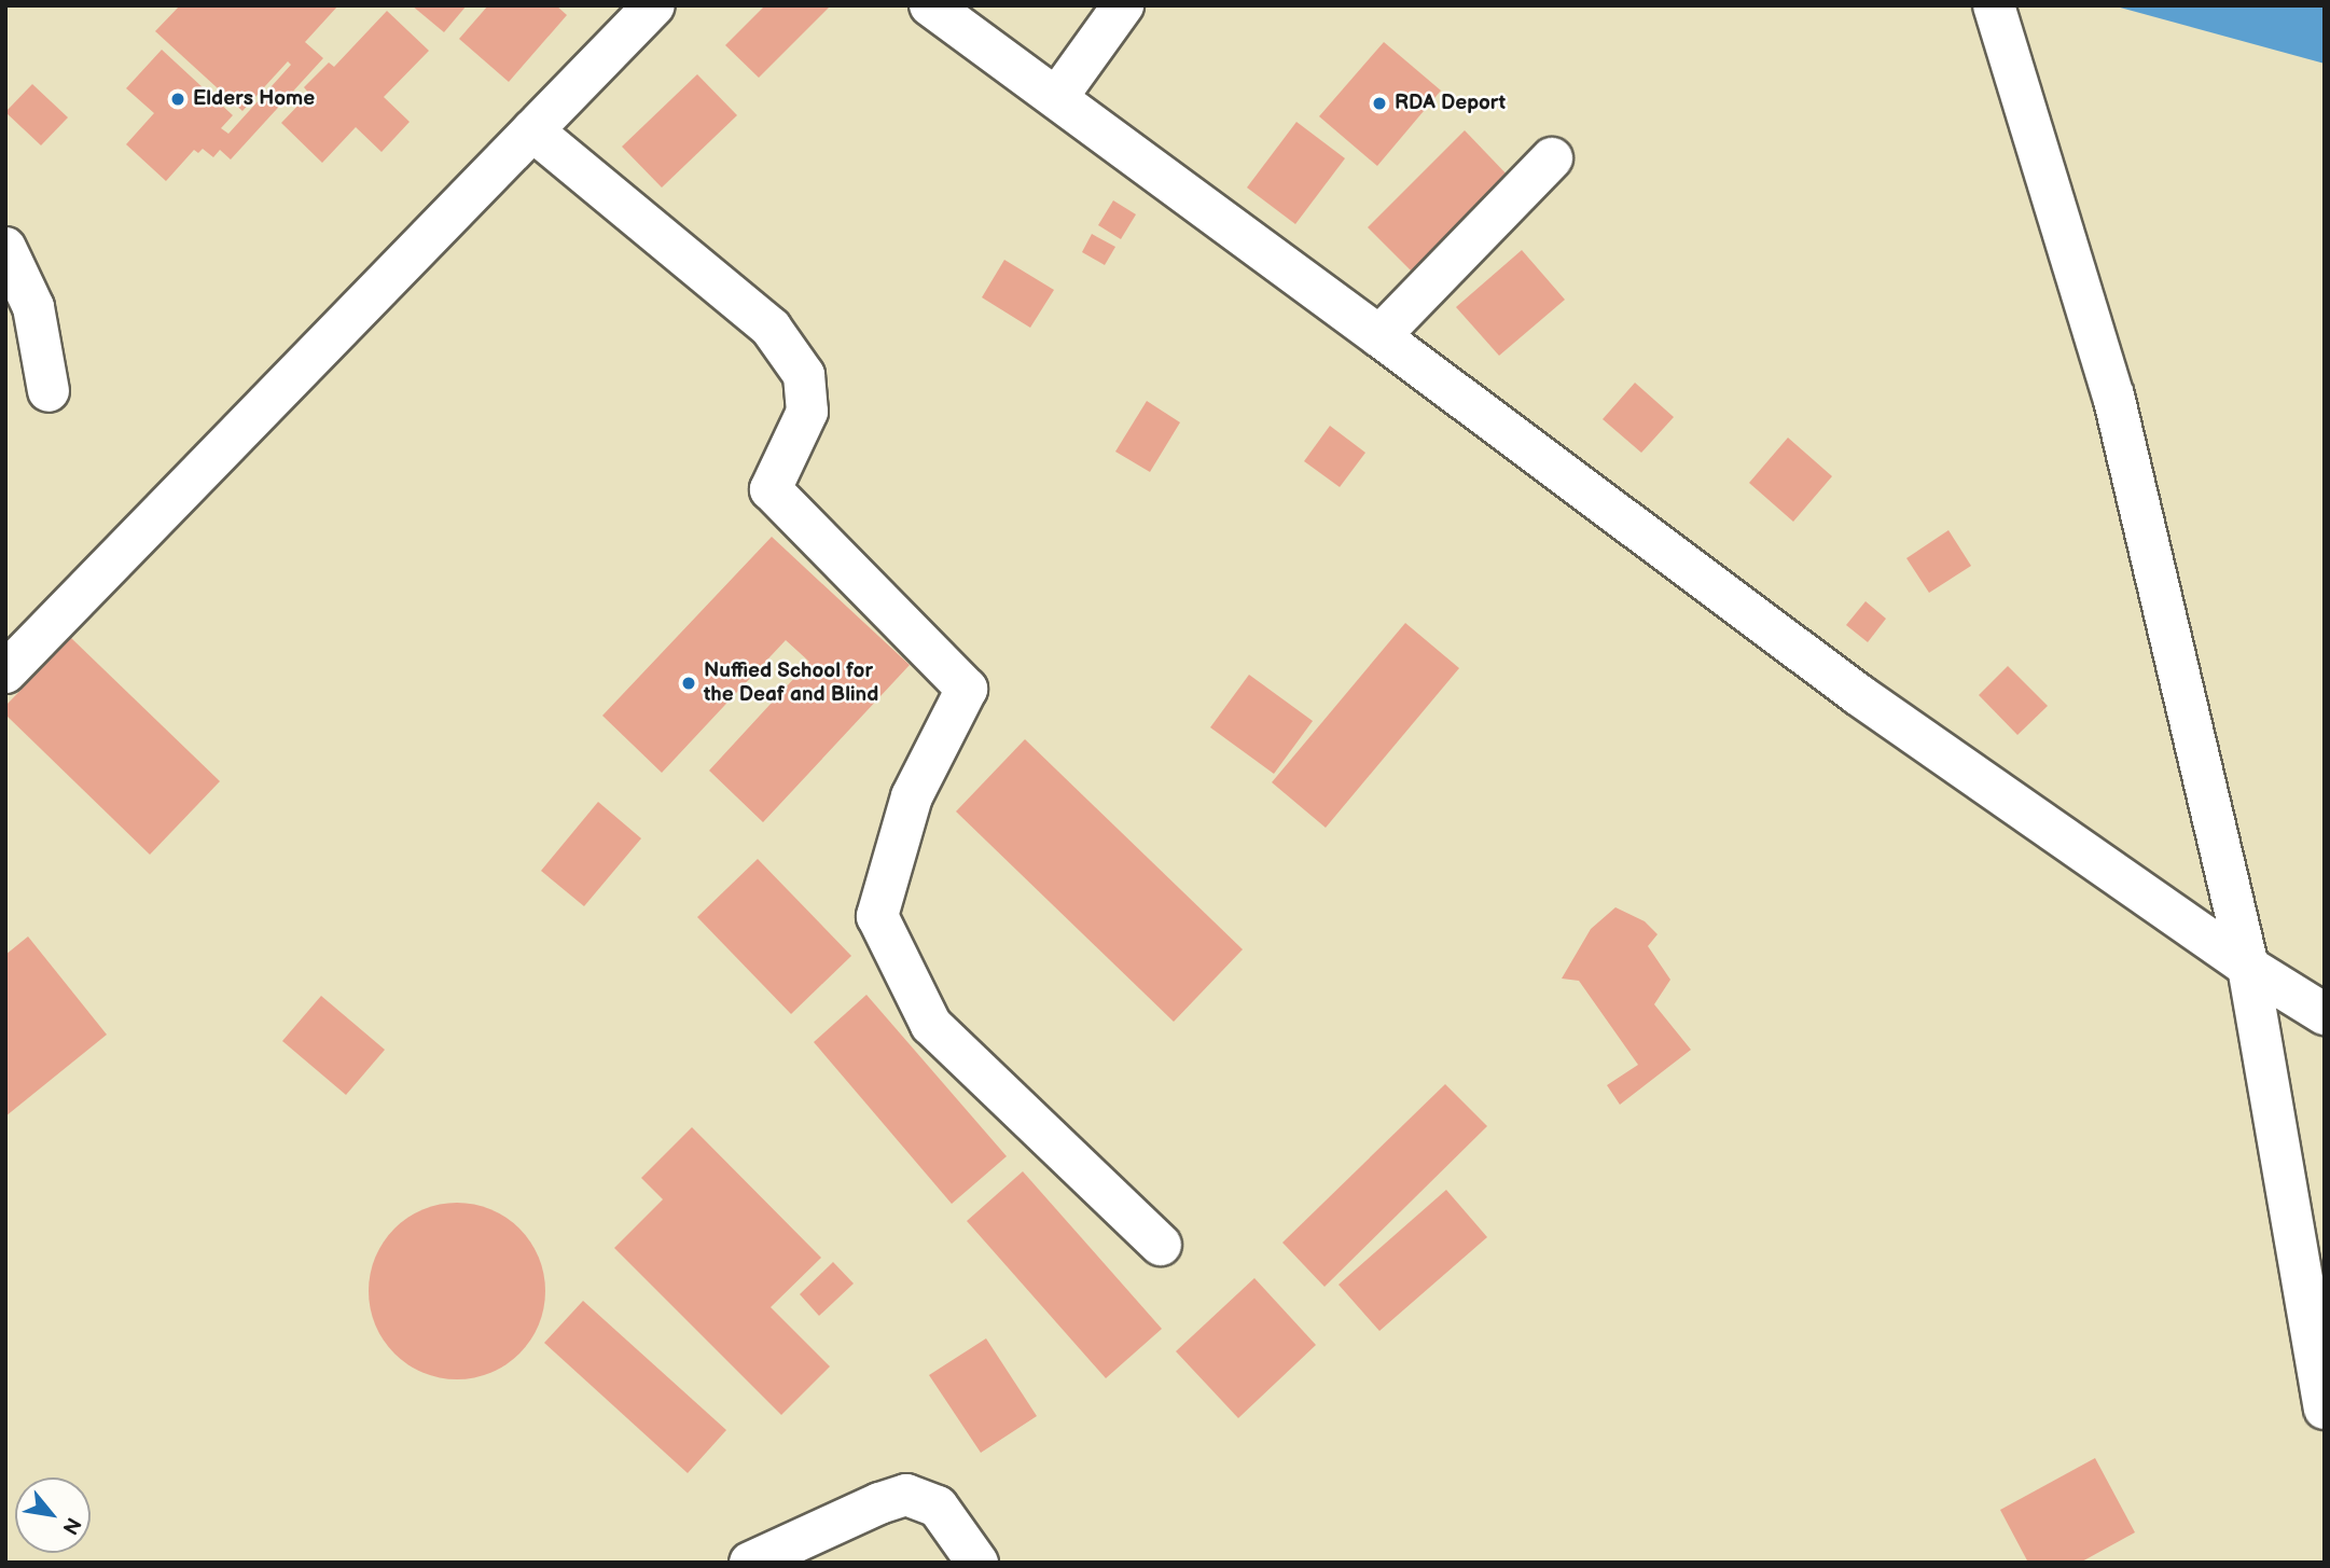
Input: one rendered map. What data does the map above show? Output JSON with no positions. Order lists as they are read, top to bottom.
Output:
{
  "places": ["Elders Home", "RDA Deport", "Nuffied School for the Deaf and Blind"],
  "north": "bottom right"
}
